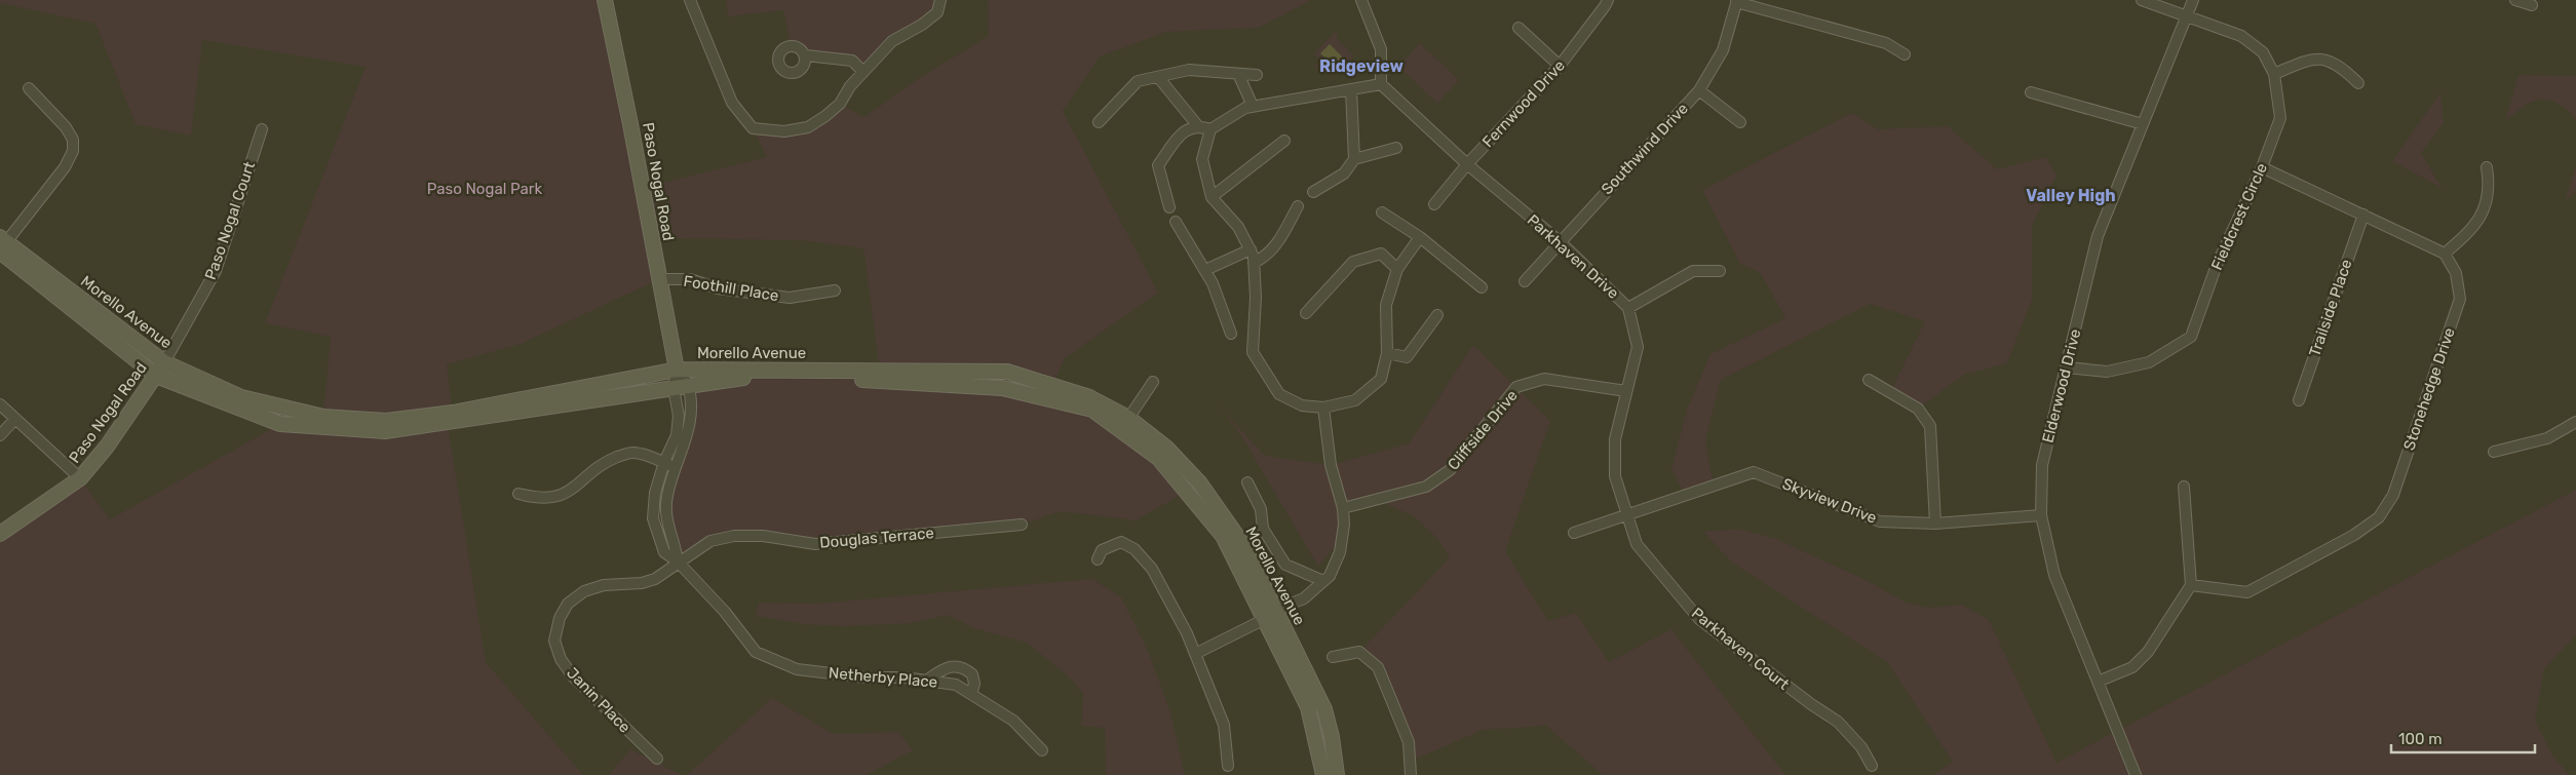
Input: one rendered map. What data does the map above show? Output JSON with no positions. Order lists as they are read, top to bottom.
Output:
{
  "streets": {
    "street": [
      "Fernwood Drive",
      "Southwind Drive",
      "Paso Nogal Road",
      "Fieldcrest Circle",
      "Paso Nogal Court",
      "Parkhaven Drive",
      "Foothill Place",
      "Trailside Place",
      "Morello Avenue",
      "Elderwood Drive",
      "Stonehedge Drive",
      "Cliffside Drive",
      "Skyview Drive",
      "Douglas Terrace",
      "Parkhaven Court",
      "Netherby Place",
      "Janin Place"
    ]
  },
  "crossings": [
    ["Fernwood Drive", "Parkhaven Drive"],
    ["Southwind Drive", "Parkhaven Drive"],
    ["Paso Nogal Road", "Paso Nogal Court"],
    ["Paso Nogal Road", "Foothill Place"],
    ["Paso Nogal Road", "Morello Avenue"],
    ["Fieldcrest Circle", "Elderwood Drive"],
    ["Paso Nogal Court", "Morello Avenue"],
    ["Parkhaven Drive", "Cliffside Drive"],
    ["Parkhaven Drive", "Skyview Drive"],
    ["Parkhaven Drive", "Parkhaven Court"],
    ["Morello Avenue", "Netherby Place"],
    ["Elderwood Drive", "Skyview Drive"],
    ["Skyview Drive", "Parkhaven Court"],
    ["Douglas Terrace", "Netherby Place"],
    ["Douglas Terrace", "Janin Place"],
    ["Netherby Place", "Janin Place"]
  ],
  "districts": ["Ridgeview", "Valley High"],
  "parks": ["Paso Nogal Park"],
  "scale_bar": "100 m"
}
